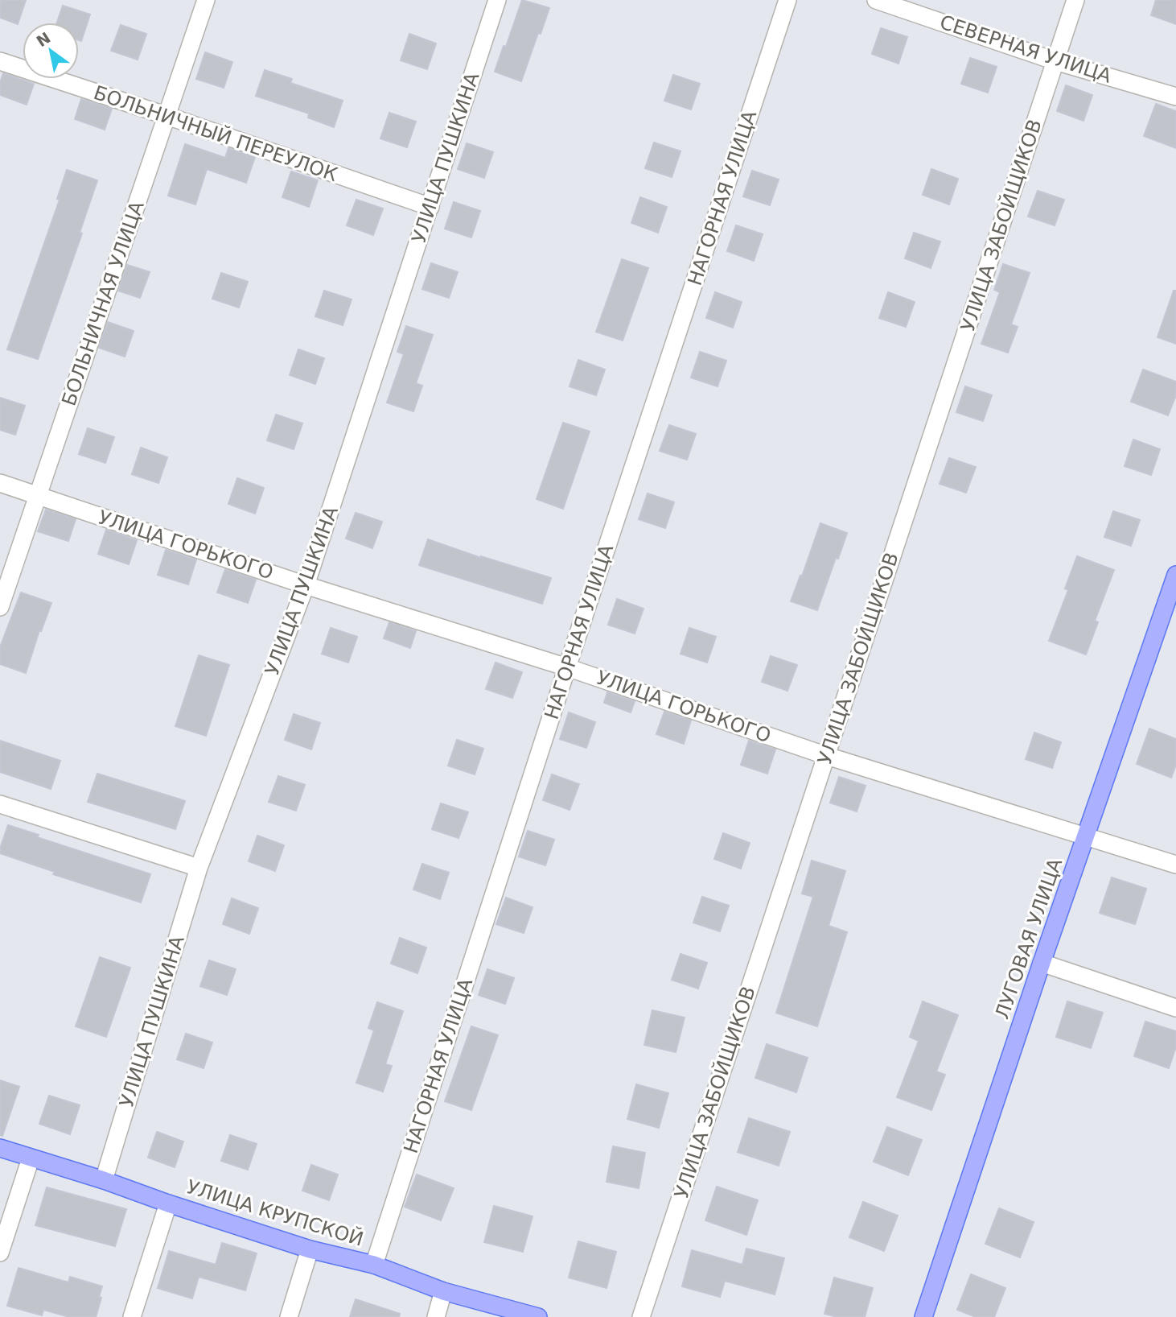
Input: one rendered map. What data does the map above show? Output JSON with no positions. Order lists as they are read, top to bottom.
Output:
{
  "streets": {
    "main road": ["ЛУГОВАЯ УЛИЦА", "УЛИЦА КРУПСКОЙ"],
    "street": [
      "СЕВЕРНАЯ УЛИЦА",
      "БОЛЬНИЧНЫЙ ПЕРЕУЛОК",
      "УЛИЦА ПУШКИНА",
      "НАГОРНАЯ УЛИЦА",
      "УЛИЦА ЗАБОЙЩИКОВ",
      "БОЛЬНИЧНАЯ УЛИЦА",
      "УЛИЦА ГОРЬКОГО"
    ]
  },
  "crossings": [
    ["СЕВЕРНАЯ УЛИЦА", "УЛИЦА ЗАБОЙЩИКОВ"],
    ["БОЛЬНИЧНЫЙ ПЕРЕУЛОК", "УЛИЦА ПУШКИНА"],
    ["БОЛЬНИЧНЫЙ ПЕРЕУЛОК", "БОЛЬНИЧНАЯ УЛИЦА"],
    ["УЛИЦА ПУШКИНА", "УЛИЦА ГОРЬКОГО"],
    ["УЛИЦА ПУШКИНА", "УЛИЦА КРУПСКОЙ"],
    ["НАГОРНАЯ УЛИЦА", "УЛИЦА ГОРЬКОГО"],
    ["НАГОРНАЯ УЛИЦА", "УЛИЦА КРУПСКОЙ"],
    ["УЛИЦА ЗАБОЙЩИКОВ", "УЛИЦА ГОРЬКОГО"],
    ["БОЛЬНИЧНАЯ УЛИЦА", "УЛИЦА ГОРЬКОГО"],
    ["УЛИЦА ГОРЬКОГО", "ЛУГОВАЯ УЛИЦА"]
  ],
  "north": "top left"
}
